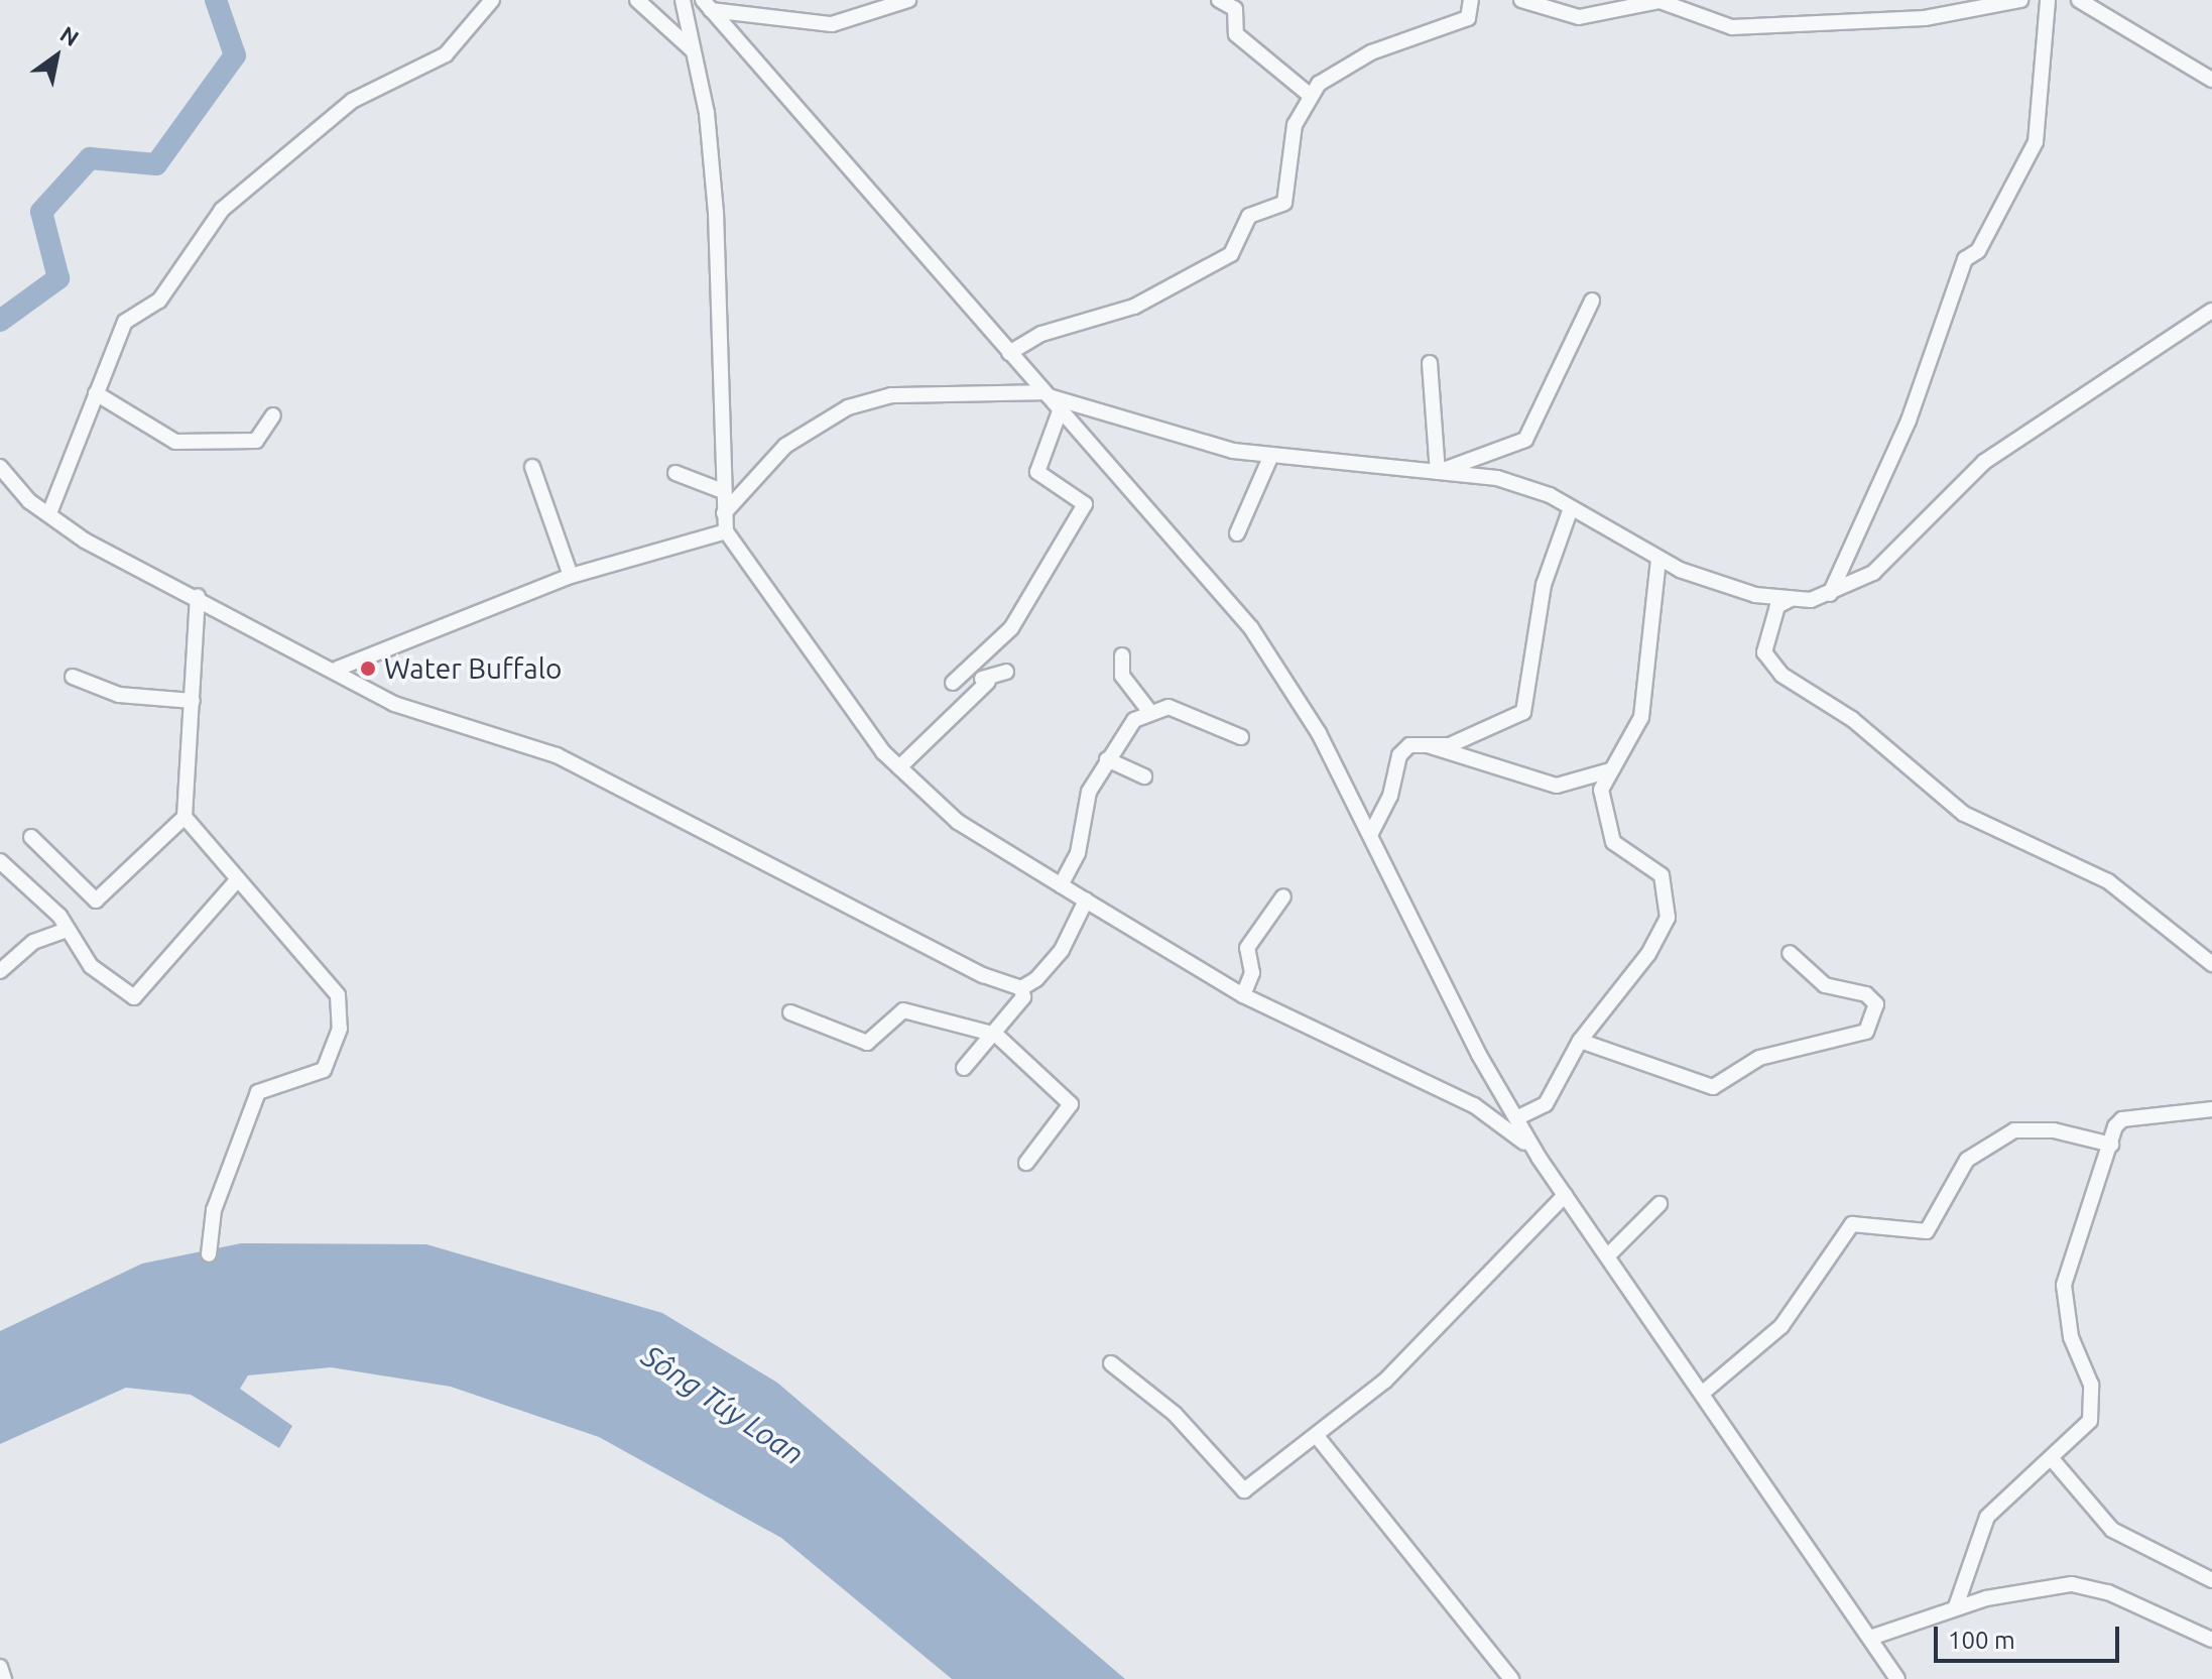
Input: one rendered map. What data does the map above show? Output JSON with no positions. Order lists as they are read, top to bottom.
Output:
{
  "water": ["Sông Túy Loan"],
  "places": ["Water Buffalo"],
  "scale_bar": "100 m",
  "north": "top right"
}
